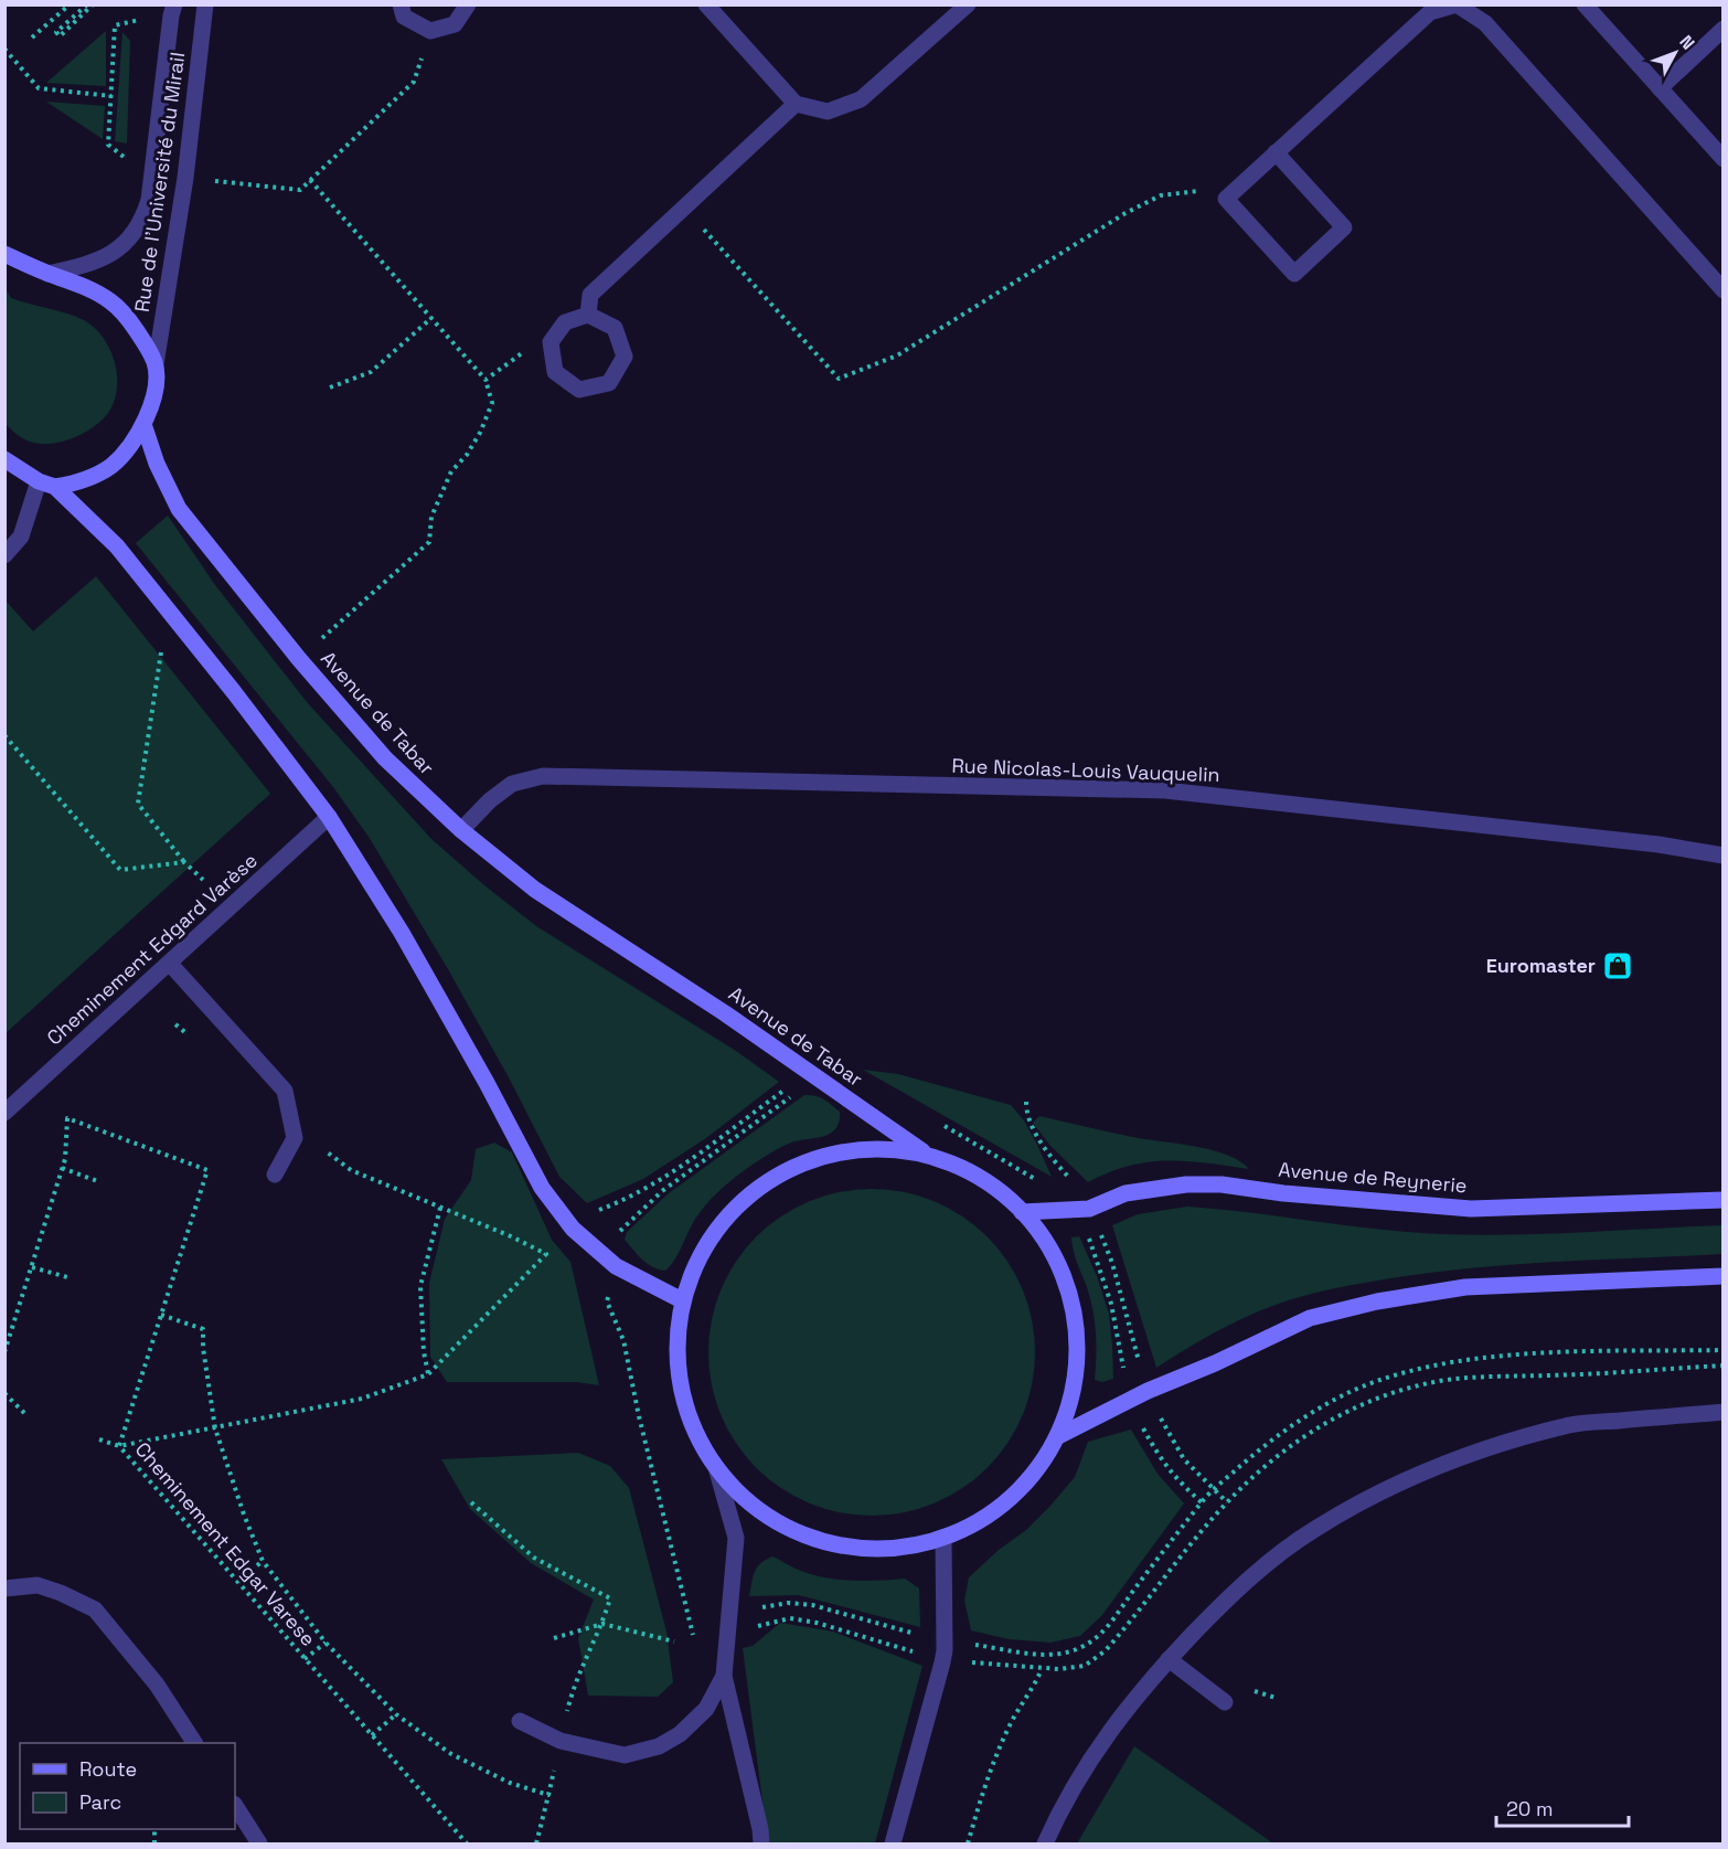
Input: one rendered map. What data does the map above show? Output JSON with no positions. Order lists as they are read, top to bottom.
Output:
{
  "streets": {
    "main road": ["Avenue de Tabar", "Avenue de Reynerie"],
    "street": ["Rue de l'Université du Mirail", "Rue Nicolas-Louis Vauquelin", "Cheminement Edgard Varèse"],
    "path": ["Cheminement Edgar Varese"]
  },
  "crossings": [
    ["Avenue de Tabar", "Rue Nicolas-Louis Vauquelin"]
  ],
  "places": {
    "shop": ["Euromaster"]
  },
  "legend": ["Route", "Parc"],
  "scale_bar": "20 m",
  "north": "top right"
}
